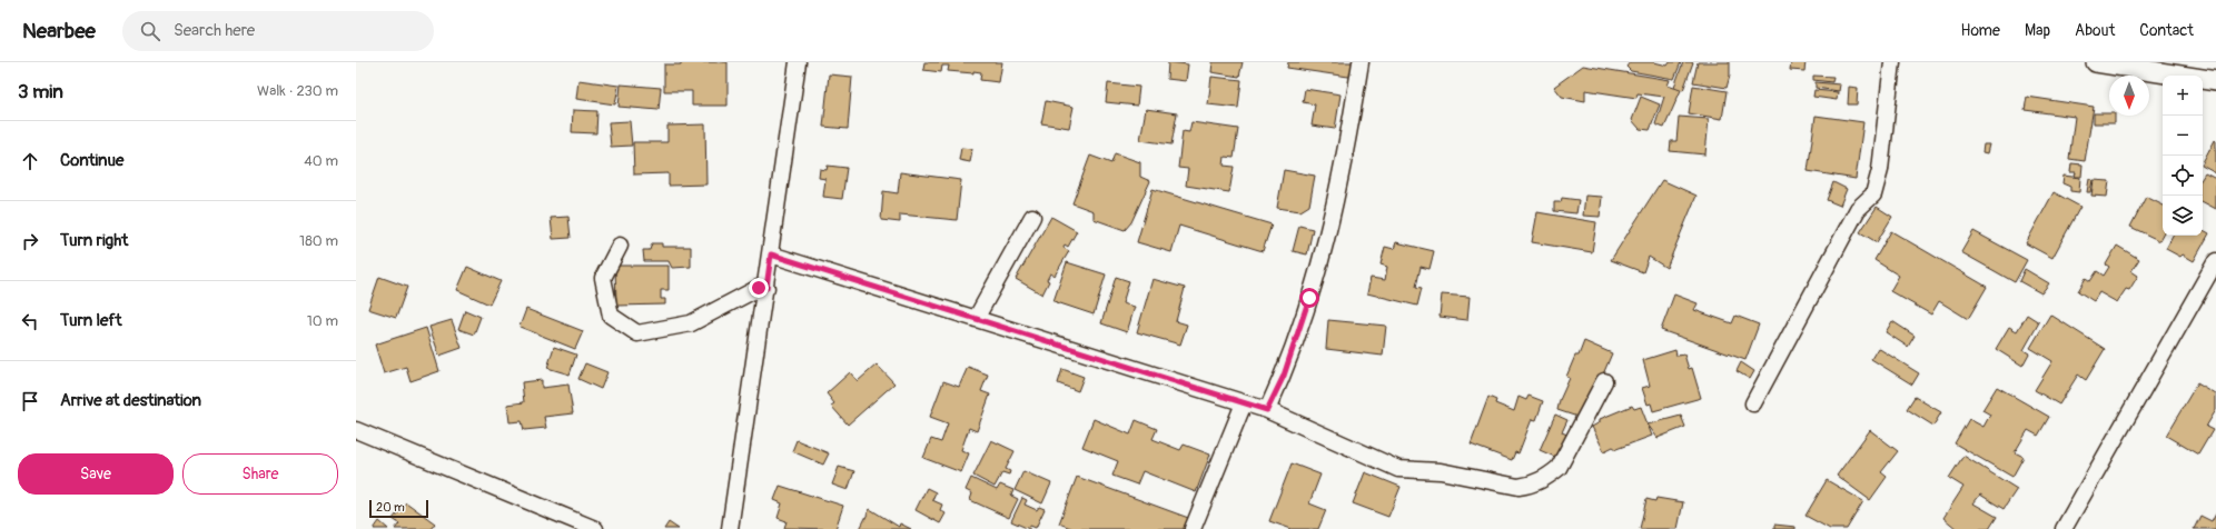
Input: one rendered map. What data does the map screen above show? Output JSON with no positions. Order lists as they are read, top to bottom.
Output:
{
  "scale_bar": "20 m",
  "north": "bottom",
  "page": {
    "header": "Nearbee",
    "search": "Search here",
    "nav": [
      "Home",
      "Map",
      "About",
      "Contact"
    ],
    "heading": ["3 min", "Walk · 230 m"],
    "map_buttons": ["+", "−"],
    "list": [
      ["Continue", "40 m"],
      ["Turn right", "180 m"],
      ["Turn left", "10 m"],
      "Arrive at destination"
    ],
    "buttons": ["Save", "Share"],
    "scale": "20 m"
  }
}
